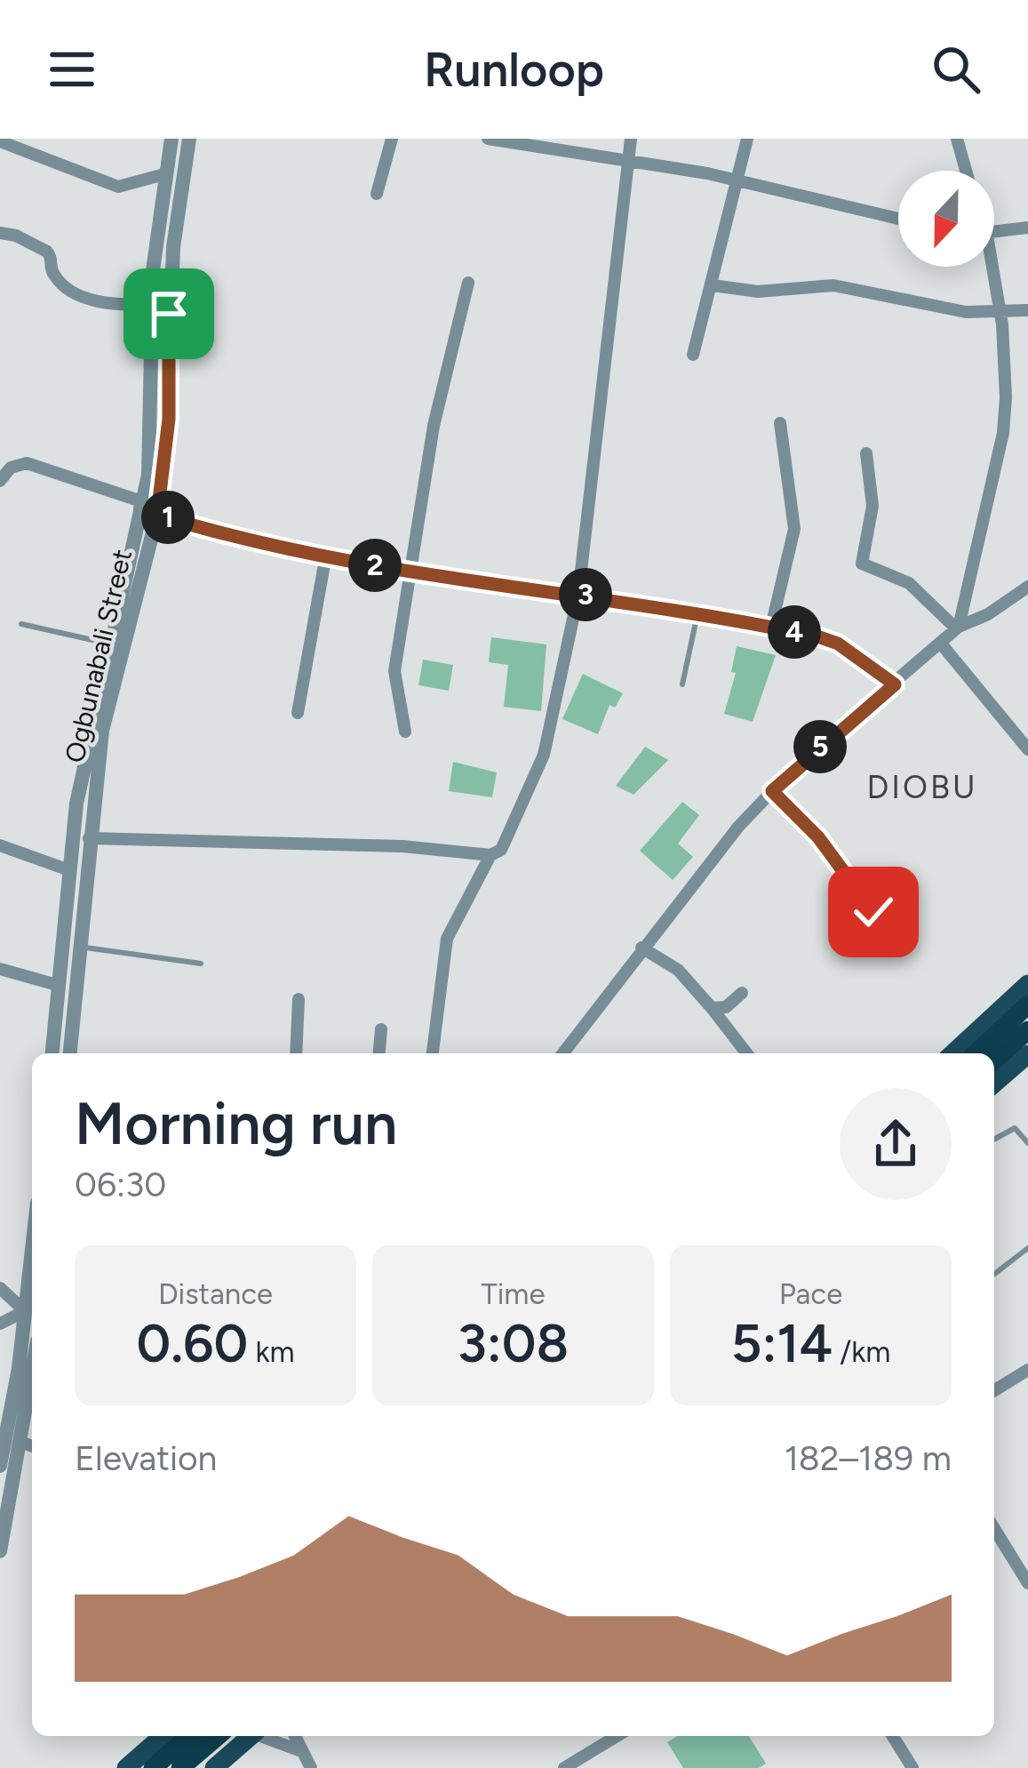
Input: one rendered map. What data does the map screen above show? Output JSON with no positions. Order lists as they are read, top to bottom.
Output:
{
  "streets": {
    "street": ["Ogbunabali Street"]
  },
  "districts": ["DIOBU"],
  "north": "bottom",
  "page": {
    "header": "Runloop",
    "pins": [
      "1",
      "2",
      "3",
      "4",
      "5"
    ],
    "heading": ["Morning run", "06:30"],
    "stats": [
      ["Distance", "0.60 km"],
      ["Time", "3:08"],
      ["Pace", "5:14 /km"]
    ],
    "chart": ["Elevation", "182–189 m"]
  }
}
